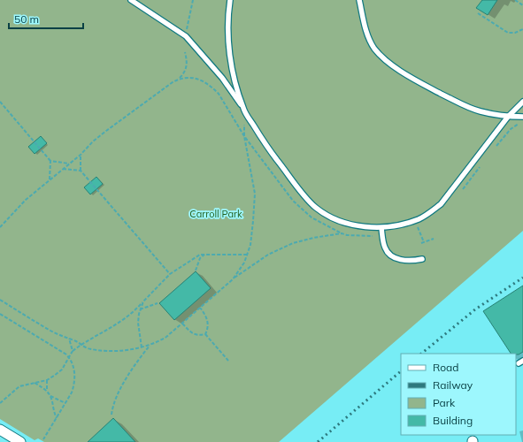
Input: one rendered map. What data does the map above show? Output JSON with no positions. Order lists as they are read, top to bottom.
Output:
{
  "parks": ["Carroll Park"],
  "legend": [
    "Road",
    "Railway",
    "Park",
    "Building"
  ],
  "scale_bar": "50 m"
}
